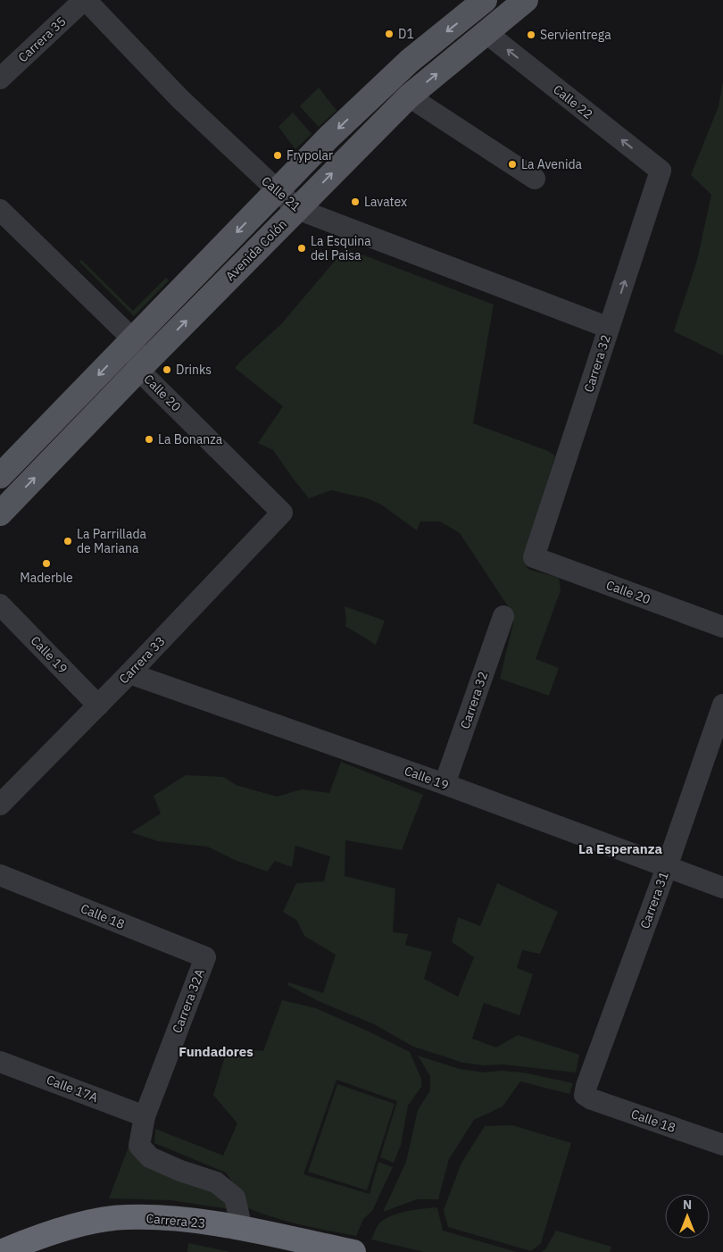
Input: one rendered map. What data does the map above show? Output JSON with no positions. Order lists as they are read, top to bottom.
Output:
{
  "streets": {
    "highway": ["Carrera 23"],
    "main road": ["Avenida Colón"],
    "street": [
      "Carrera 35",
      "Calle 22",
      "Calle 21",
      "Carrera 32",
      "Calle 20",
      "Calle 19",
      "Carrera 33",
      "Carrera 31",
      "Calle 18",
      "Carrera 32A",
      "Calle 17A"
    ]
  },
  "crossings": [
    ["Carrera 35", "Calle 21"],
    ["Calle 22", "Avenida Colón"],
    ["Calle 22", "Carrera 32"],
    ["Calle 21", "Avenida Colón"],
    ["Calle 21", "Carrera 32"],
    ["Avenida Colón", "Calle 20"],
    ["Carrera 32", "Calle 20"],
    ["Carrera 32", "Calle 19"],
    ["Calle 20", "Carrera 33"],
    ["Calle 19", "Carrera 33"],
    ["Calle 19", "Carrera 31"],
    ["Carrera 31", "Calle 18"],
    ["Calle 18", "Carrera 32A"],
    ["Carrera 32A", "Calle 17A"],
    ["Carrera 32A", "Carrera 23"]
  ],
  "districts": ["La Esperanza", "Fundadores"],
  "places": [
    "D1",
    "Servientrega",
    "Frypolar",
    "La Avenida",
    "Lavatex",
    "La Esquina del Paisa",
    "Drinks",
    "La Bonanza",
    "La Parrillada de Mariana",
    "Maderble"
  ],
  "north": "top"
}
